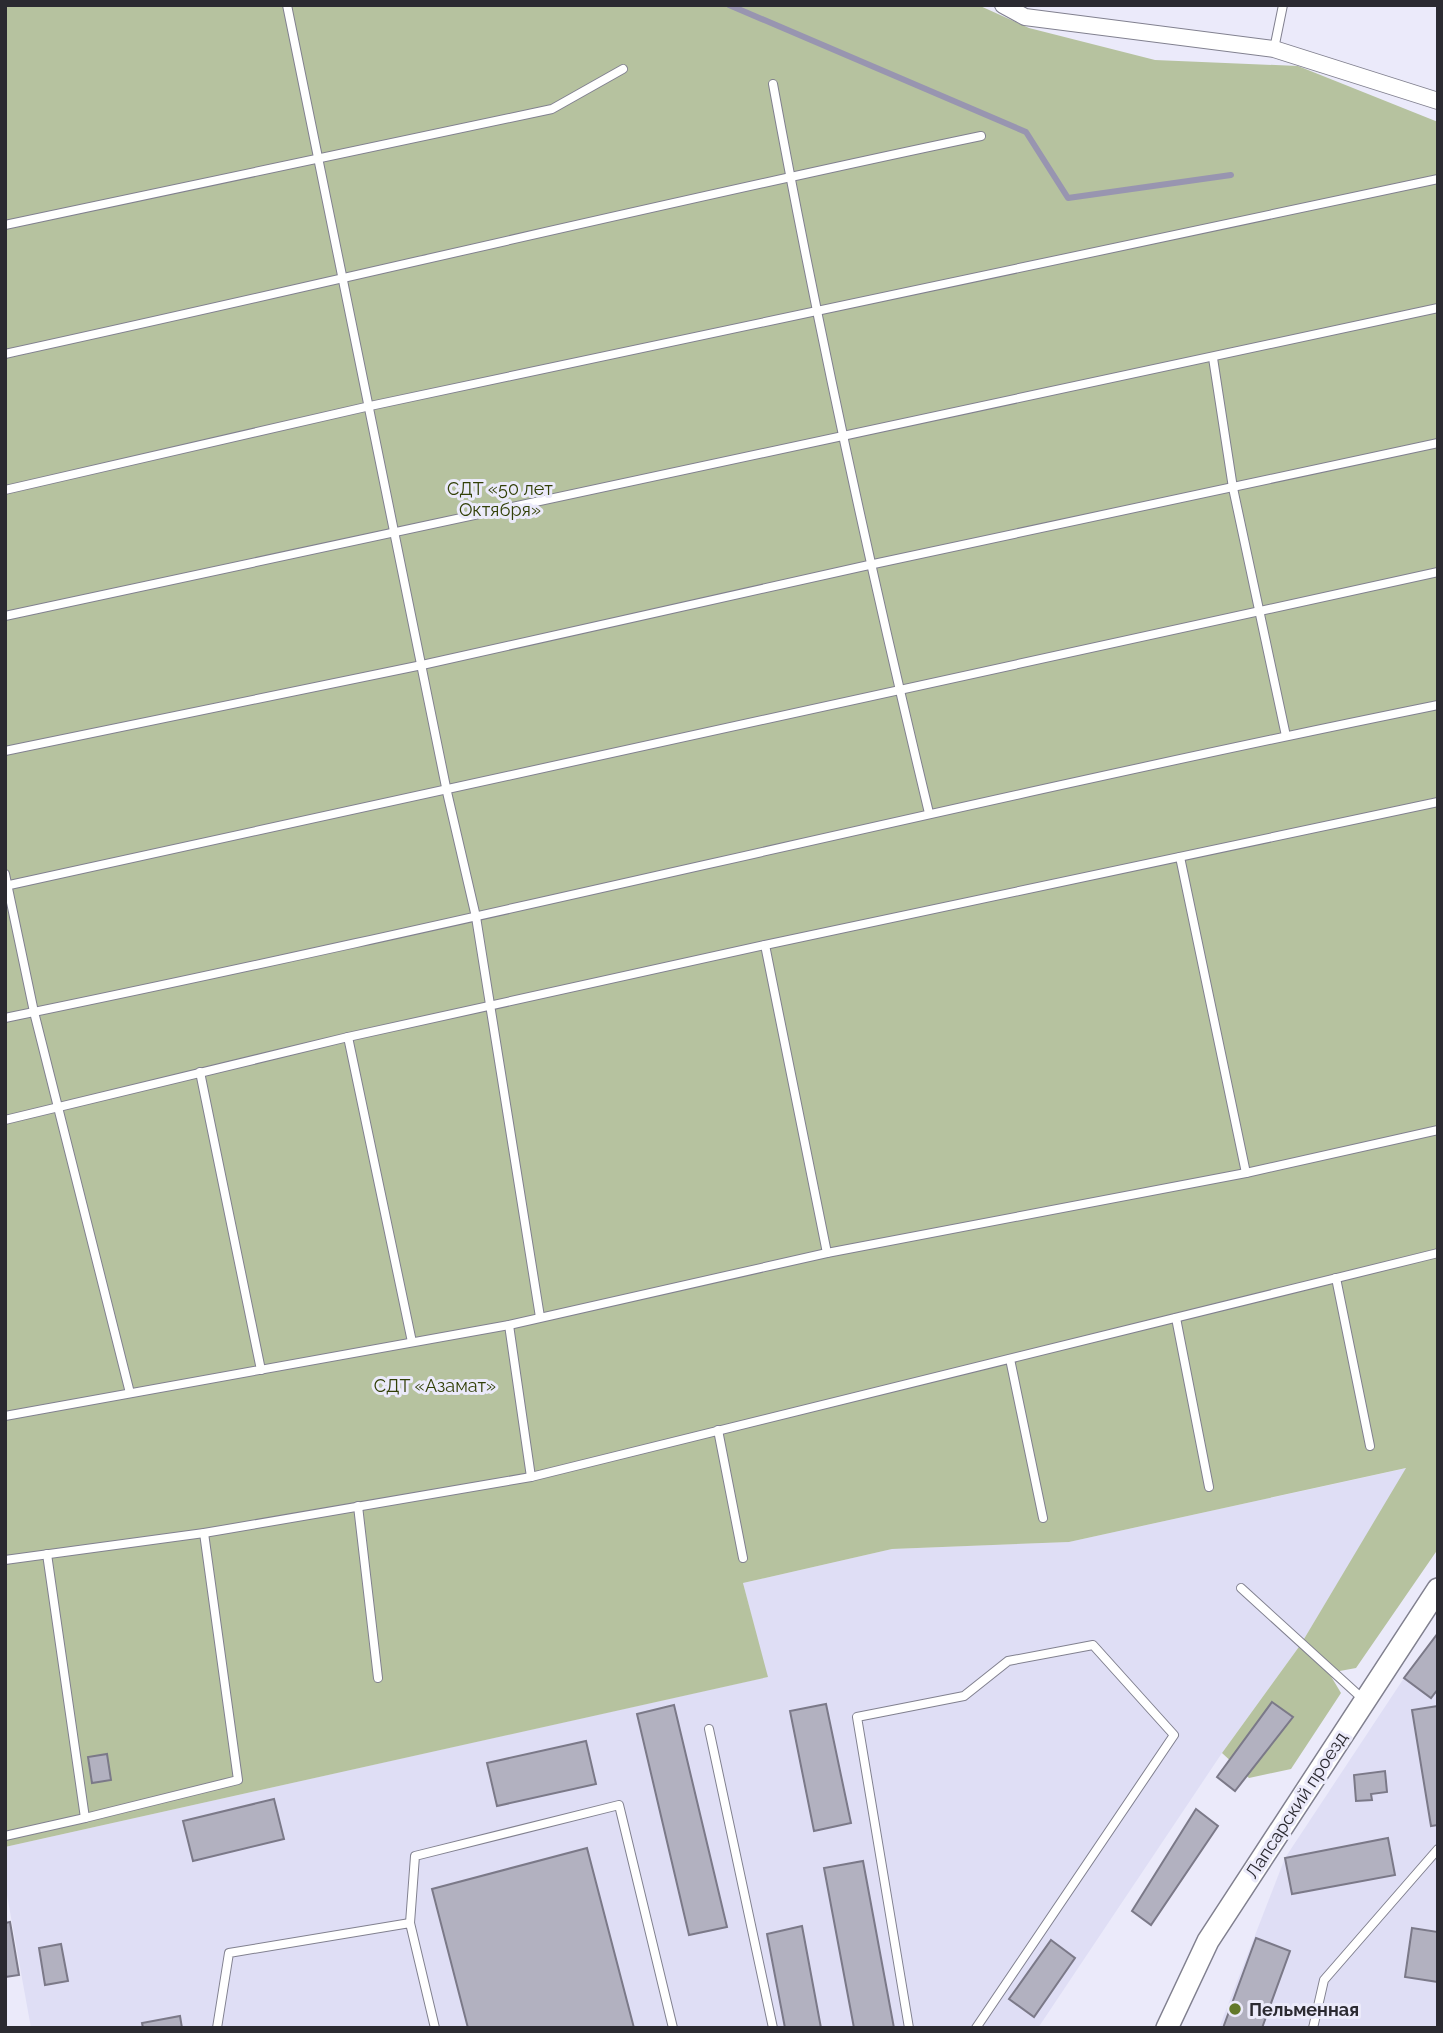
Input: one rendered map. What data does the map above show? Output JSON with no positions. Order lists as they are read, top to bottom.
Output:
{
  "streets": {
    "street": ["Лапсарский проезд"]
  },
  "parks": ["СДТ «50 лет Октября»", "СДТ «Азамат»"],
  "places": ["Пельменная"]
}
